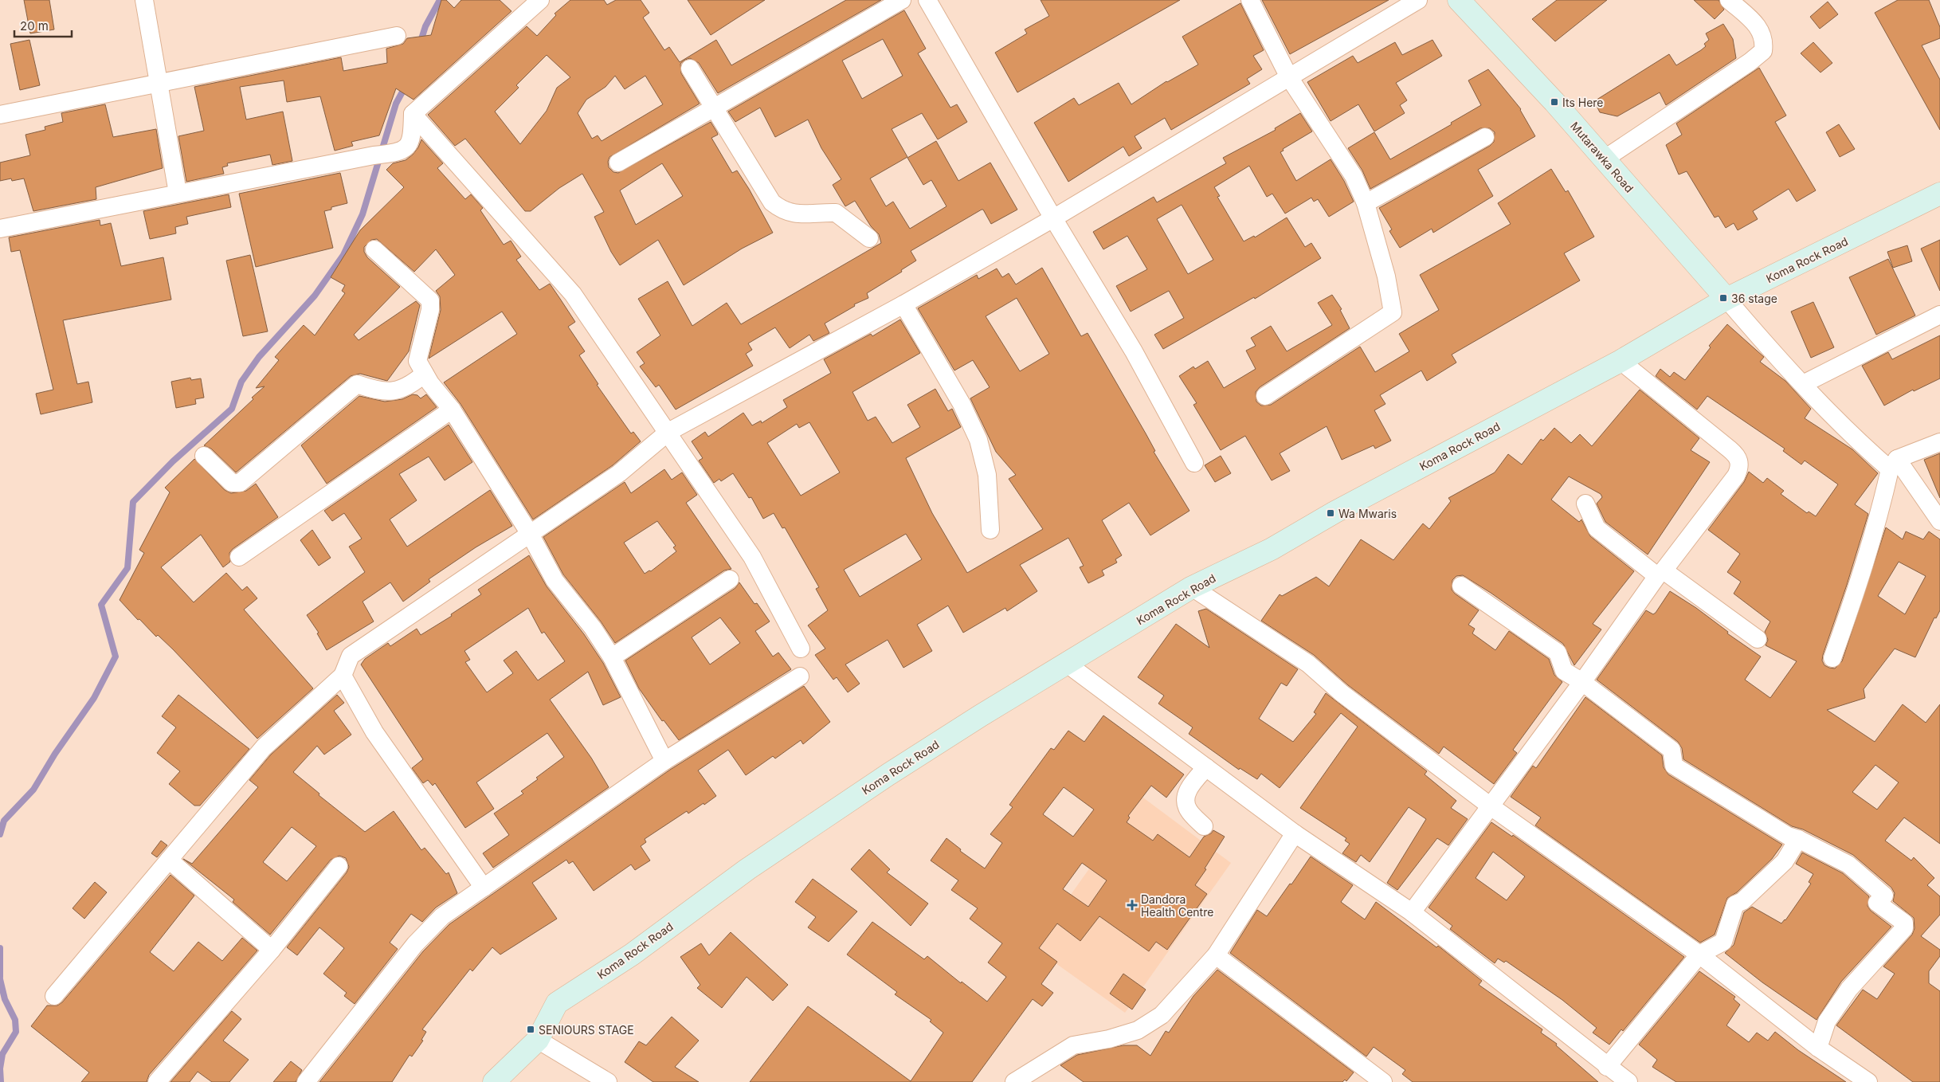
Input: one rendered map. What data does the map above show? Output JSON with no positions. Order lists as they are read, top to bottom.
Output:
{
  "streets": {
    "main road": ["Mutarawka Road", "Koma Rock Road"]
  },
  "crossings": [
    ["Mutarawka Road", "Koma Rock Road"]
  ],
  "places": {
    "transit": [
      "Its Here",
      "36 stage",
      "Wa Mwaris",
      "SENIOURS STAGE"
    ],
    "health": ["Dandora Health Centre"]
  },
  "scale_bar": "20 m"
}
